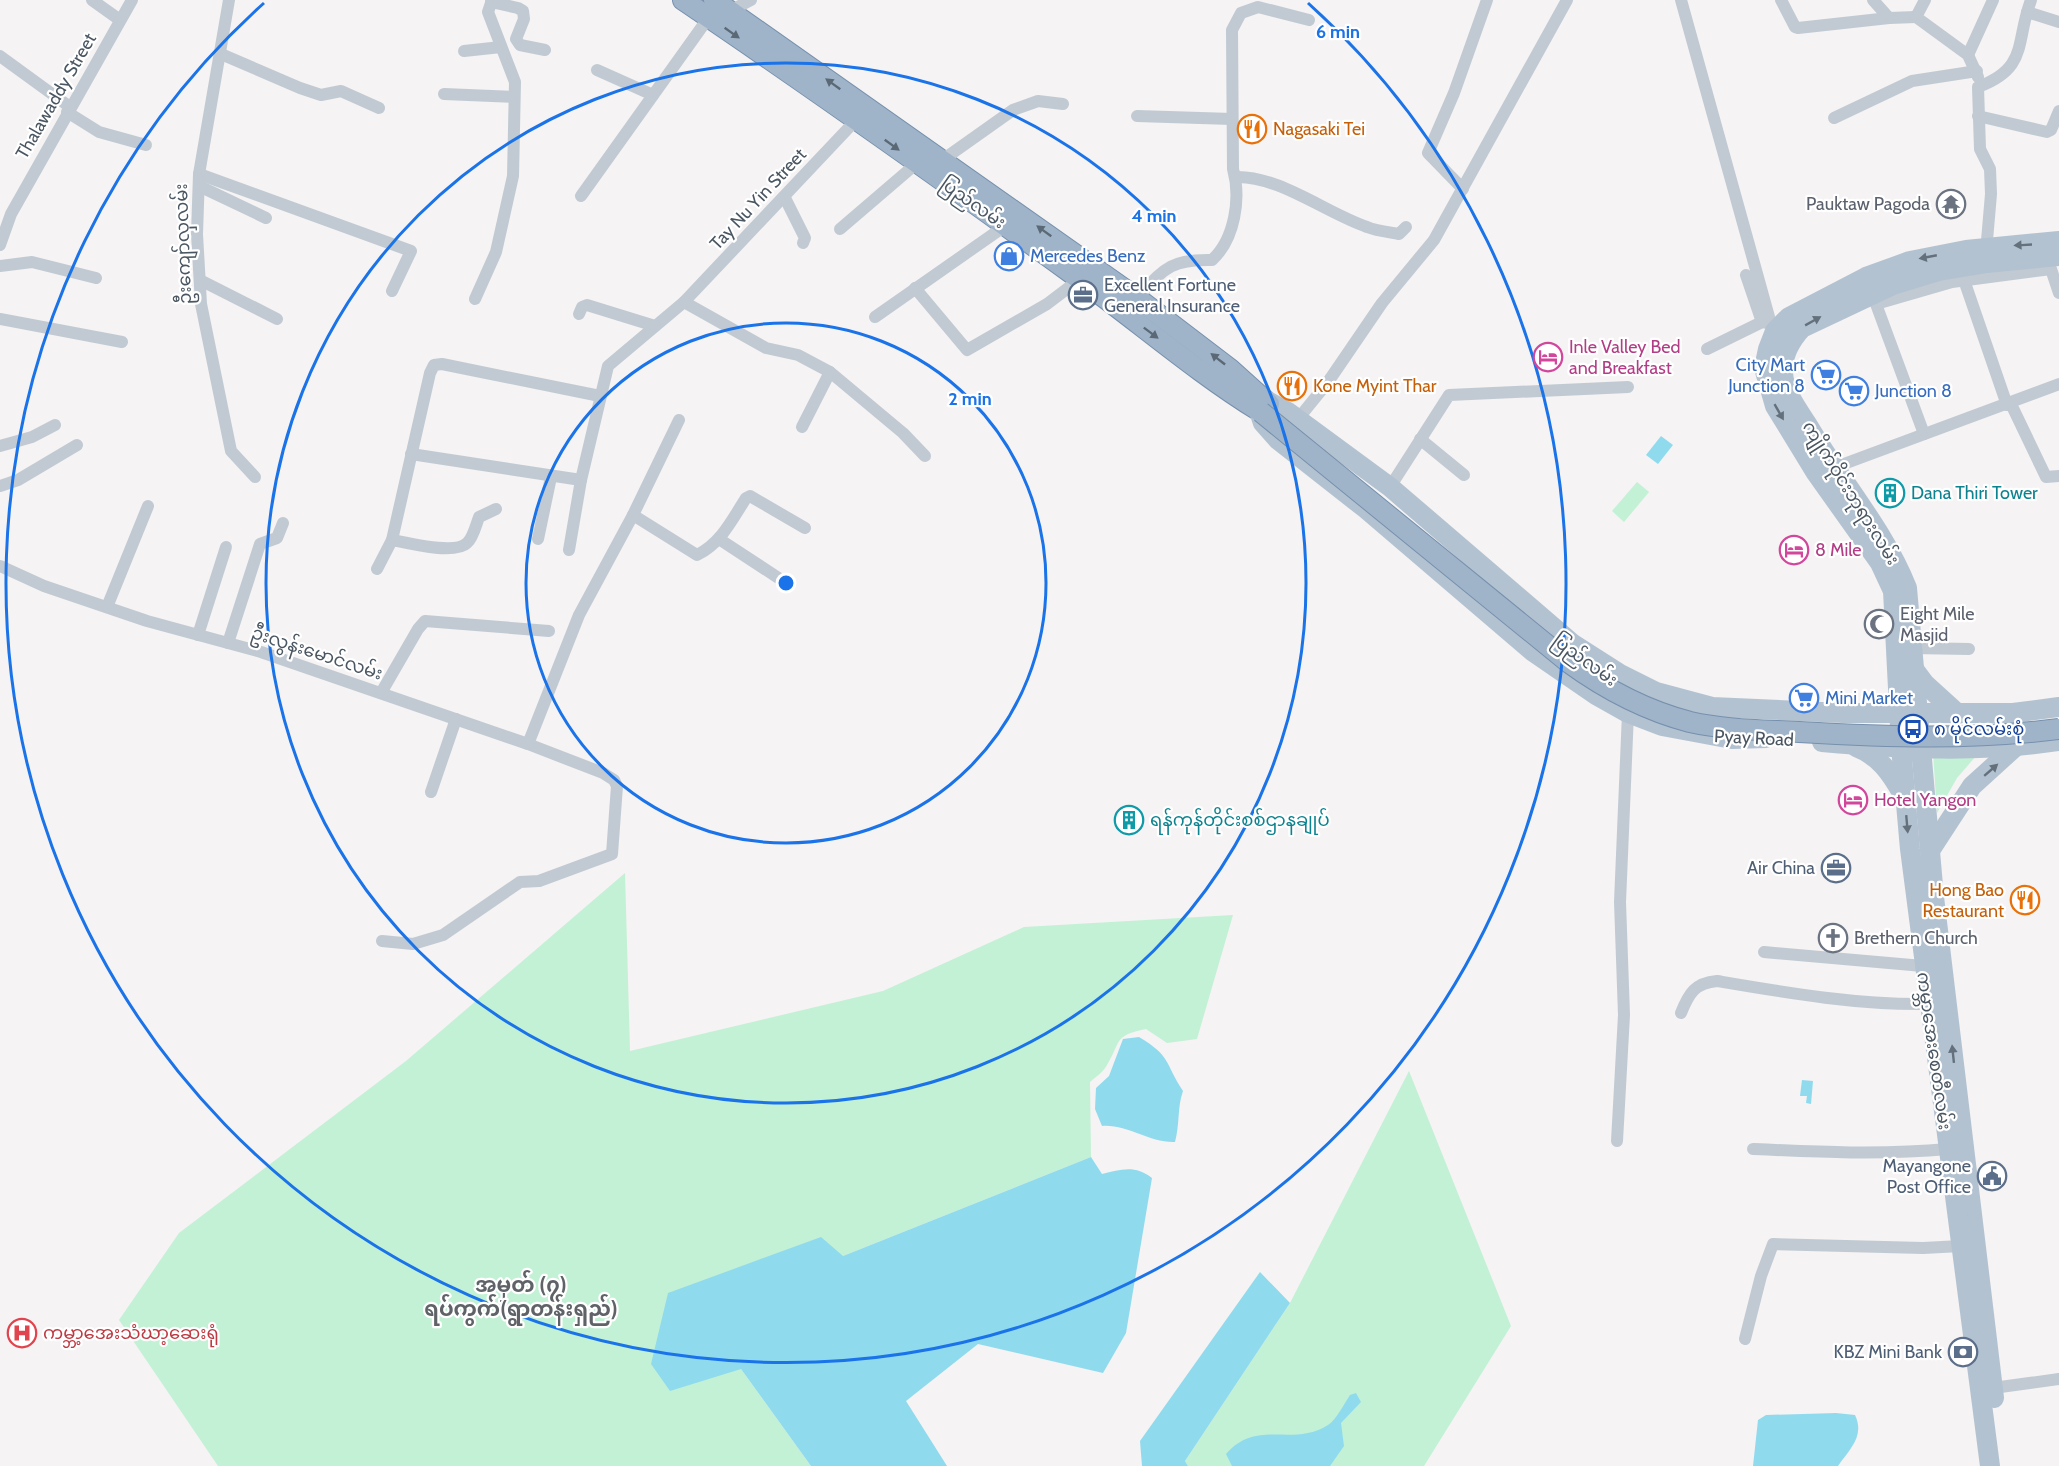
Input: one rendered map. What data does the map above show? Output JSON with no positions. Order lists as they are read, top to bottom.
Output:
{
  "streets": {
    "highway": ["ပြည်လမ်း"],
    "main road": ["ကျိုက်ဝိုင်းဘုရားလမ်း", "Pyay Road", "ကမ္ဘာအေးစေတီလမ်း"],
    "street": [
      "Thalawaddy Street",
      "Tay Nu Yin Street",
      "ဦးကျော်လှလမ်း",
      "ဦးလွန်းမောင်လမ်း"
    ]
  },
  "crossings": [
    ["Tay Nu Yin Street", "ပြည်လမ်း"],
    ["ပြည်လမ်း", "Pyay Road"],
    ["ပြည်လမ်း", "ကမ္ဘာအေးစေတီလမ်း"]
  ],
  "districts": ["အမှတ် (၇) ရပ်ကွက်(ရွာတန်းရှည်)"],
  "places": {
    "restaurant": ["Nagasaki Tei", "Kone Myint Thar", "Hong Bao Restaurant"],
    "temple": ["Pauktaw Pagoda"],
    "shop": ["Mercedes Benz"],
    "office": ["Excellent Fortune General Insurance", "Air China"],
    "hotel": ["Inle Valley Bed and Breakfast", "8 Mile", "Hotel Yangon"],
    "supermarket": ["City Mart Junction 8", "Junction 8", "Mini Market"],
    "building": ["Dana Thiri Tower", "ရန်ကုန်တိုင်းစစ်ဌာနချုပ်"],
    "mosque": ["Eight Mile Masjid"],
    "bus stop": ["၈ မိုင်လမ်းစုံ"],
    "church": ["Brethern Church"],
    "public building": ["Mayangone Post Office"],
    "hospital": ["ကမ္ဘာ့အေးသံဃာ့ဆေးရုံ"],
    "bank": ["KBZ Mini Bank"]
  },
  "rings": ["6 min", "4 min", "2 min"]
}
